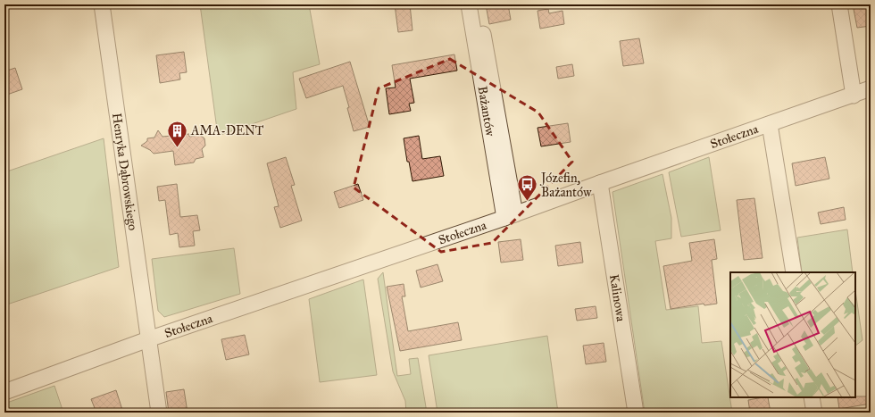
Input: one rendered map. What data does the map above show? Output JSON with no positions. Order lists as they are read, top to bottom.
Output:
{
  "streets": {
    "street": [
      "Bażantów",
      "Stołeczna",
      "Henryka Dąbrowskiego",
      "Kalinowa"
    ]
  },
  "crossings": [
    ["Bażantów", "Stołeczna"],
    ["Stołeczna", "Henryka Dąbrowskiego"],
    ["Stołeczna", "Kalinowa"]
  ],
  "places": {
    "building": ["AMA-DENT"],
    "bus stop": ["Józefin, Bażantów"]
  }
}
